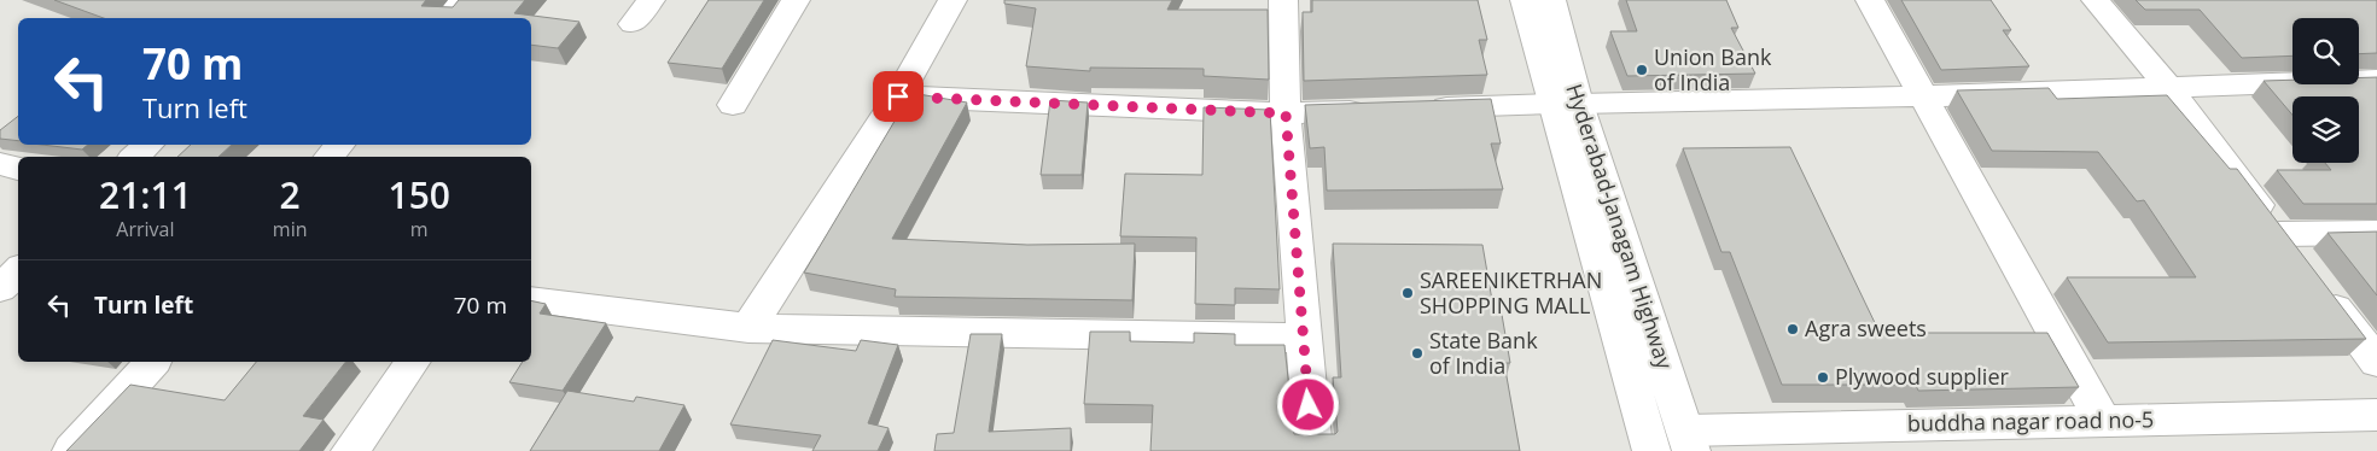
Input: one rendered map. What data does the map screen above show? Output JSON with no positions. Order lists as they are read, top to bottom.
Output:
{
  "streets": {
    "main road": ["Hyderabad-Janagam Highway", "buddha nagar road no-5"]
  },
  "crossings": [
    ["Hyderabad-Janagam Highway", "buddha nagar road no-5"]
  ],
  "places": [
    "Union Bank of India",
    "SAREENIKETRHAN SHOPPING MALL",
    "Agra sweets",
    "State Bank of India",
    "Plywood supplier"
  ],
  "page": {
    "turn": ["70 m", "Turn left"],
    "eta": [
      "21:11",
      "Arrival",
      "2",
      "min",
      "150",
      "m"
    ],
    "list": [
      {
        "name": "Turn left",
        "value": "70 m"
      }
    ]
  }
}
